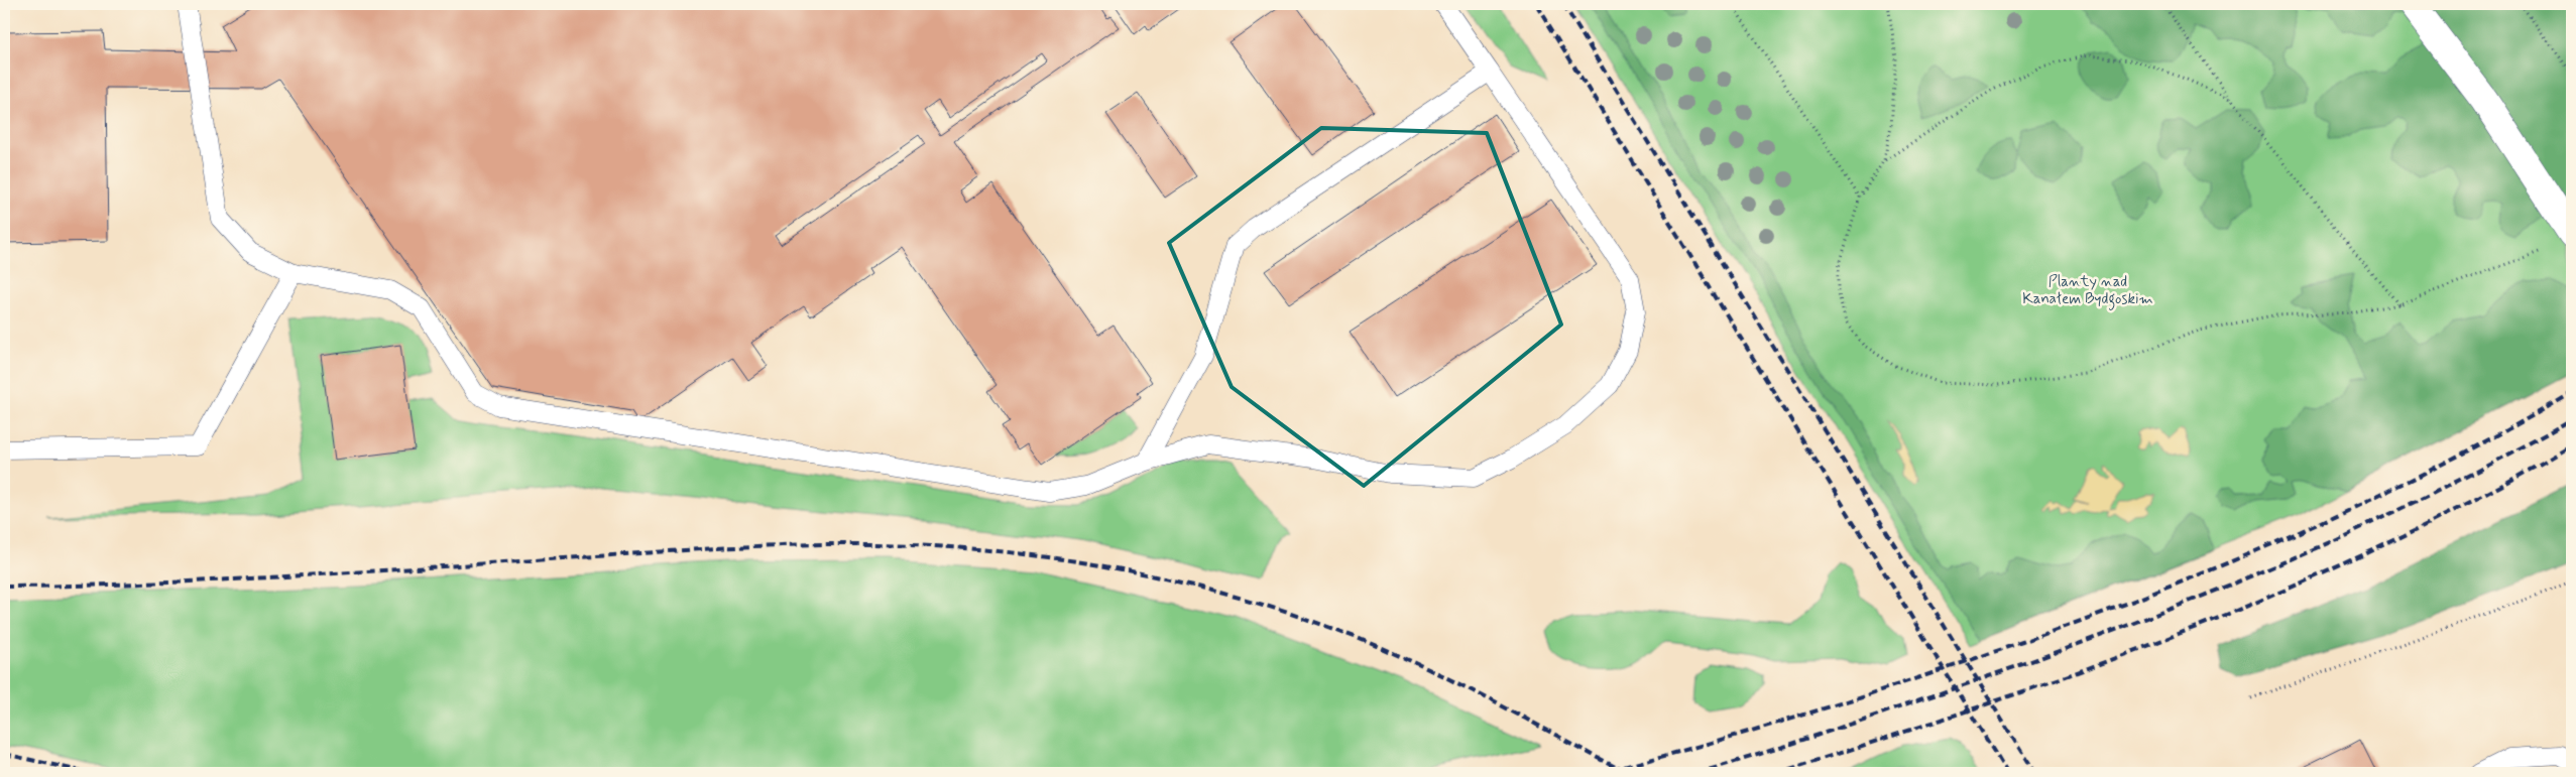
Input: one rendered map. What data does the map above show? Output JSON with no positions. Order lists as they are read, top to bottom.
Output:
{
  "parks": ["Planty nad Kanałem Bydgoskim"]
}
